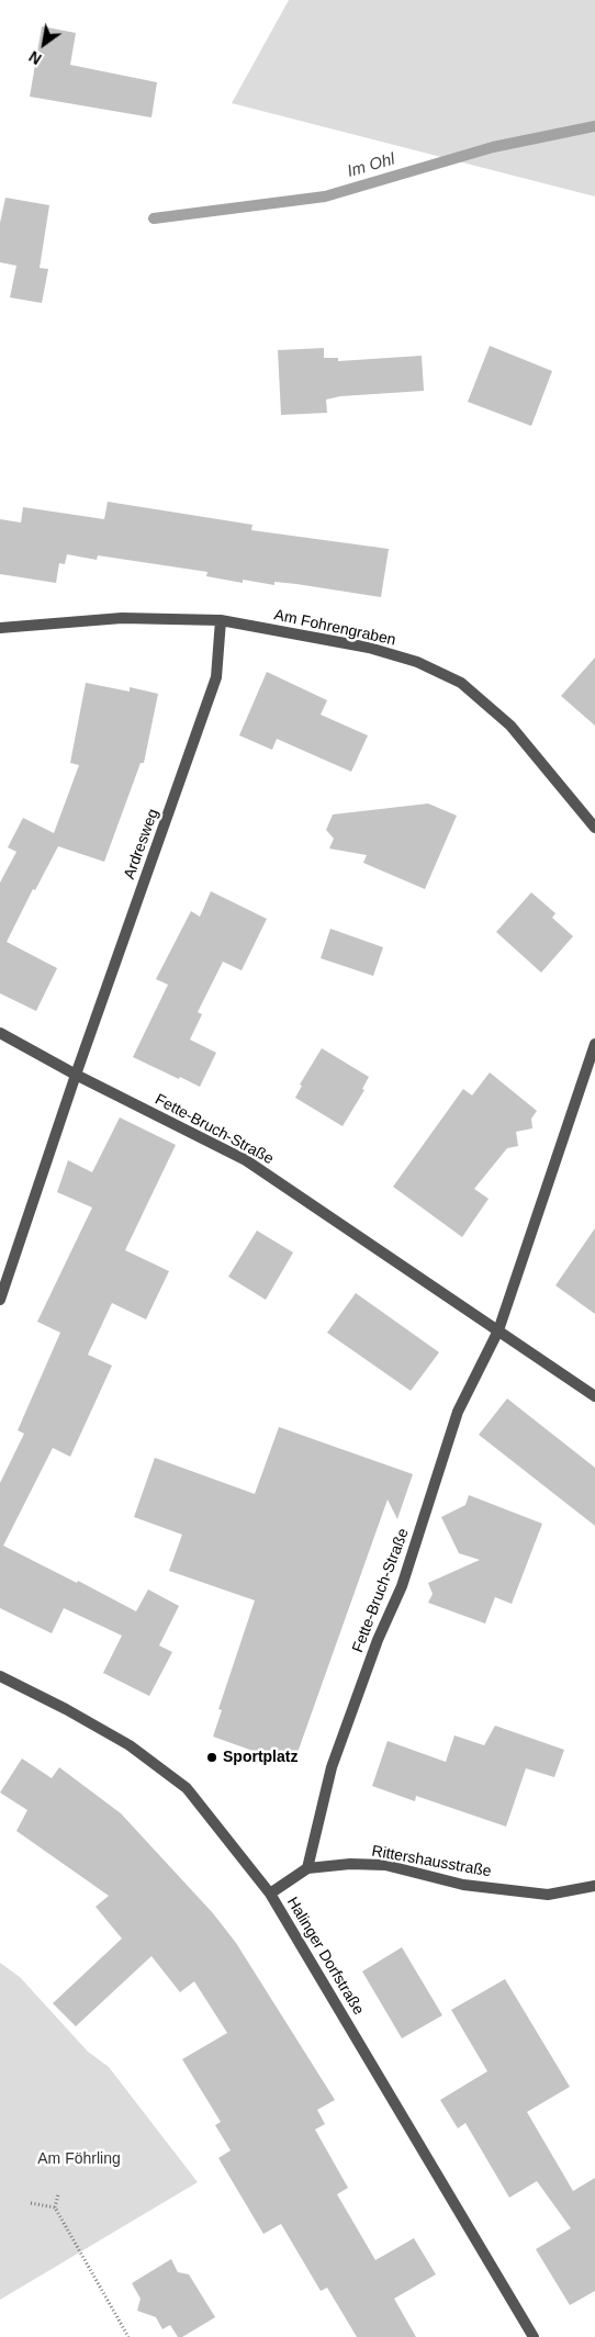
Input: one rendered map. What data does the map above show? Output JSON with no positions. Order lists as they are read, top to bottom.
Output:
{
  "streets": {
    "street": [
      "Am Fohrengraben",
      "Ardresweg",
      "Fette-Bruch-Straße",
      "Rittershausstraße",
      "Halinger Dorfstraße"
    ]
  },
  "crossings": [
    ["Am Fohrengraben", "Ardresweg"],
    ["Ardresweg", "Fette-Bruch-Straße"],
    ["Fette-Bruch-Straße", "Rittershausstraße"],
    ["Rittershausstraße", "Halinger Dorfstraße"]
  ],
  "water": ["Im Ohl"],
  "parks": ["Am Föhrling"],
  "places": ["Sportplatz"],
  "north": "bottom left"
}
